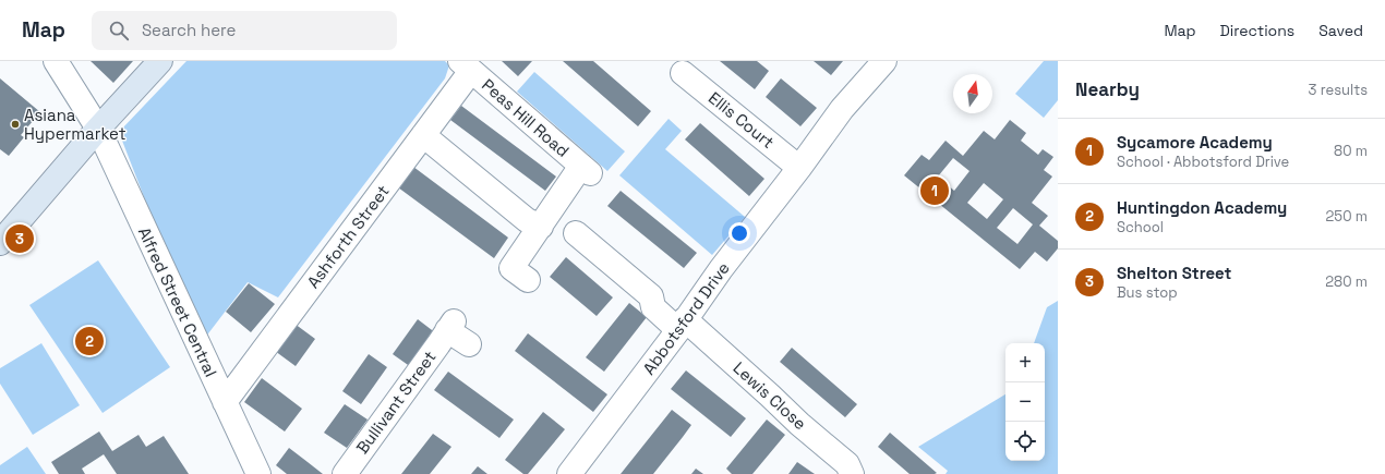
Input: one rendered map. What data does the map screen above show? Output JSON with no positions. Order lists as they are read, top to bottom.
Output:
{
  "streets": {
    "street": [
      "Peas Hill Road",
      "Ellis Court",
      "Ashforth Street",
      "Alfred Street Central",
      "Abbotsford Drive",
      "Lewis Close",
      "Bullivant Street"
    ]
  },
  "crossings": [
    ["Peas Hill Road", "Ashforth Street"],
    ["Ellis Court", "Abbotsford Drive"],
    ["Ashforth Street", "Alfred Street Central"],
    ["Abbotsford Drive", "Lewis Close"]
  ],
  "places": ["Asiana Hypermarket"],
  "north": "top",
  "page": {
    "header": "Map",
    "search": "Search here",
    "nav": ["Map", "Directions", "Saved"],
    "heading": ["Nearby", "3 results"],
    "list": [
      {
        "mark": "1",
        "name": "Sycamore Academy",
        "note": "School · Abbotsford Drive",
        "value": "80 m"
      },
      {
        "mark": "2",
        "name": "Huntingdon Academy",
        "note": "School",
        "value": "250 m"
      },
      {
        "mark": "3",
        "name": "Shelton Street",
        "note": "Bus stop",
        "value": "280 m"
      }
    ],
    "pins": ["1", "3", "2"],
    "map_buttons": ["+", "−"]
  }
}
